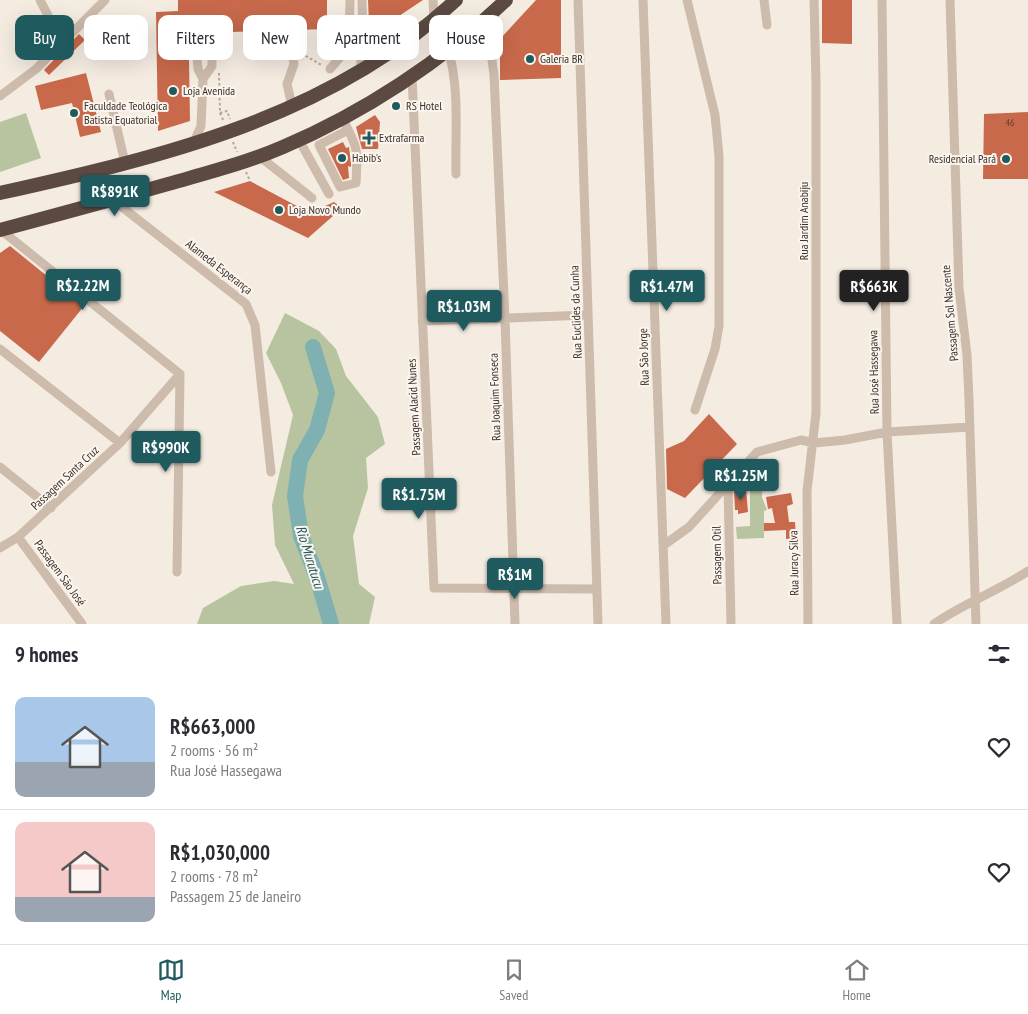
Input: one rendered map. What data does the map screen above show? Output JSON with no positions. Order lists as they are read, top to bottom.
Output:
{
  "streets": {
    "street": [
      "Rua Jardim Anabiju",
      "Alameda Esperança",
      "Rua Euclides da Cunha",
      "Passagem Sol Nascente",
      "Rua São Jorge",
      "Rua José Hassegawa",
      "Rua Joaquim Fonseca",
      "Passagem Alacid Nunes",
      "Passagem Santa Cruz",
      "Passagem Otil",
      "Rua Juracy Silva",
      "Passagem São José"
    ]
  },
  "crossings": [
    ["Rua Jardim Anabiju", "Rua Juracy Silva"],
    ["Rua Joaquim Fonseca", "Passagem Alacid Nunes"],
    ["Passagem Santa Cruz", "Passagem São José"]
  ],
  "water": ["Rio Murutucu"],
  "places": {
    "other": [
      "Galeria BR",
      "Loja Avenida",
      "RS Hotel",
      "Faculdade Teológica Batista Equatorial",
      "Habib's",
      "Residencial Pará",
      "Loja Novo Mundo"
    ],
    "health": ["Extrafarma"]
  },
  "house_numbers": ["46"],
  "page": {
    "chip": [
      "Buy",
      "Rent",
      "Filters",
      "New",
      "Apartment",
      "House"
    ],
    "price": [
      "R$891K",
      "R$2.22M",
      "R$1.47M",
      "R$663K",
      "R$1.03M",
      "R$990K",
      "R$1.25M",
      "R$1.75M",
      "R$1M"
    ],
    "heading": "9 homes",
    "list": [
      {
        "name": "R$663,000",
        "note": "2 rooms · 56 m² · Rua José Hassegawa"
      },
      {
        "name": "R$1,030,000",
        "note": "2 rooms · 78 m² · Passagem 25 de Janeiro"
      }
    ],
    "tabs": ["Map", "Saved", "Home"]
  }
}
